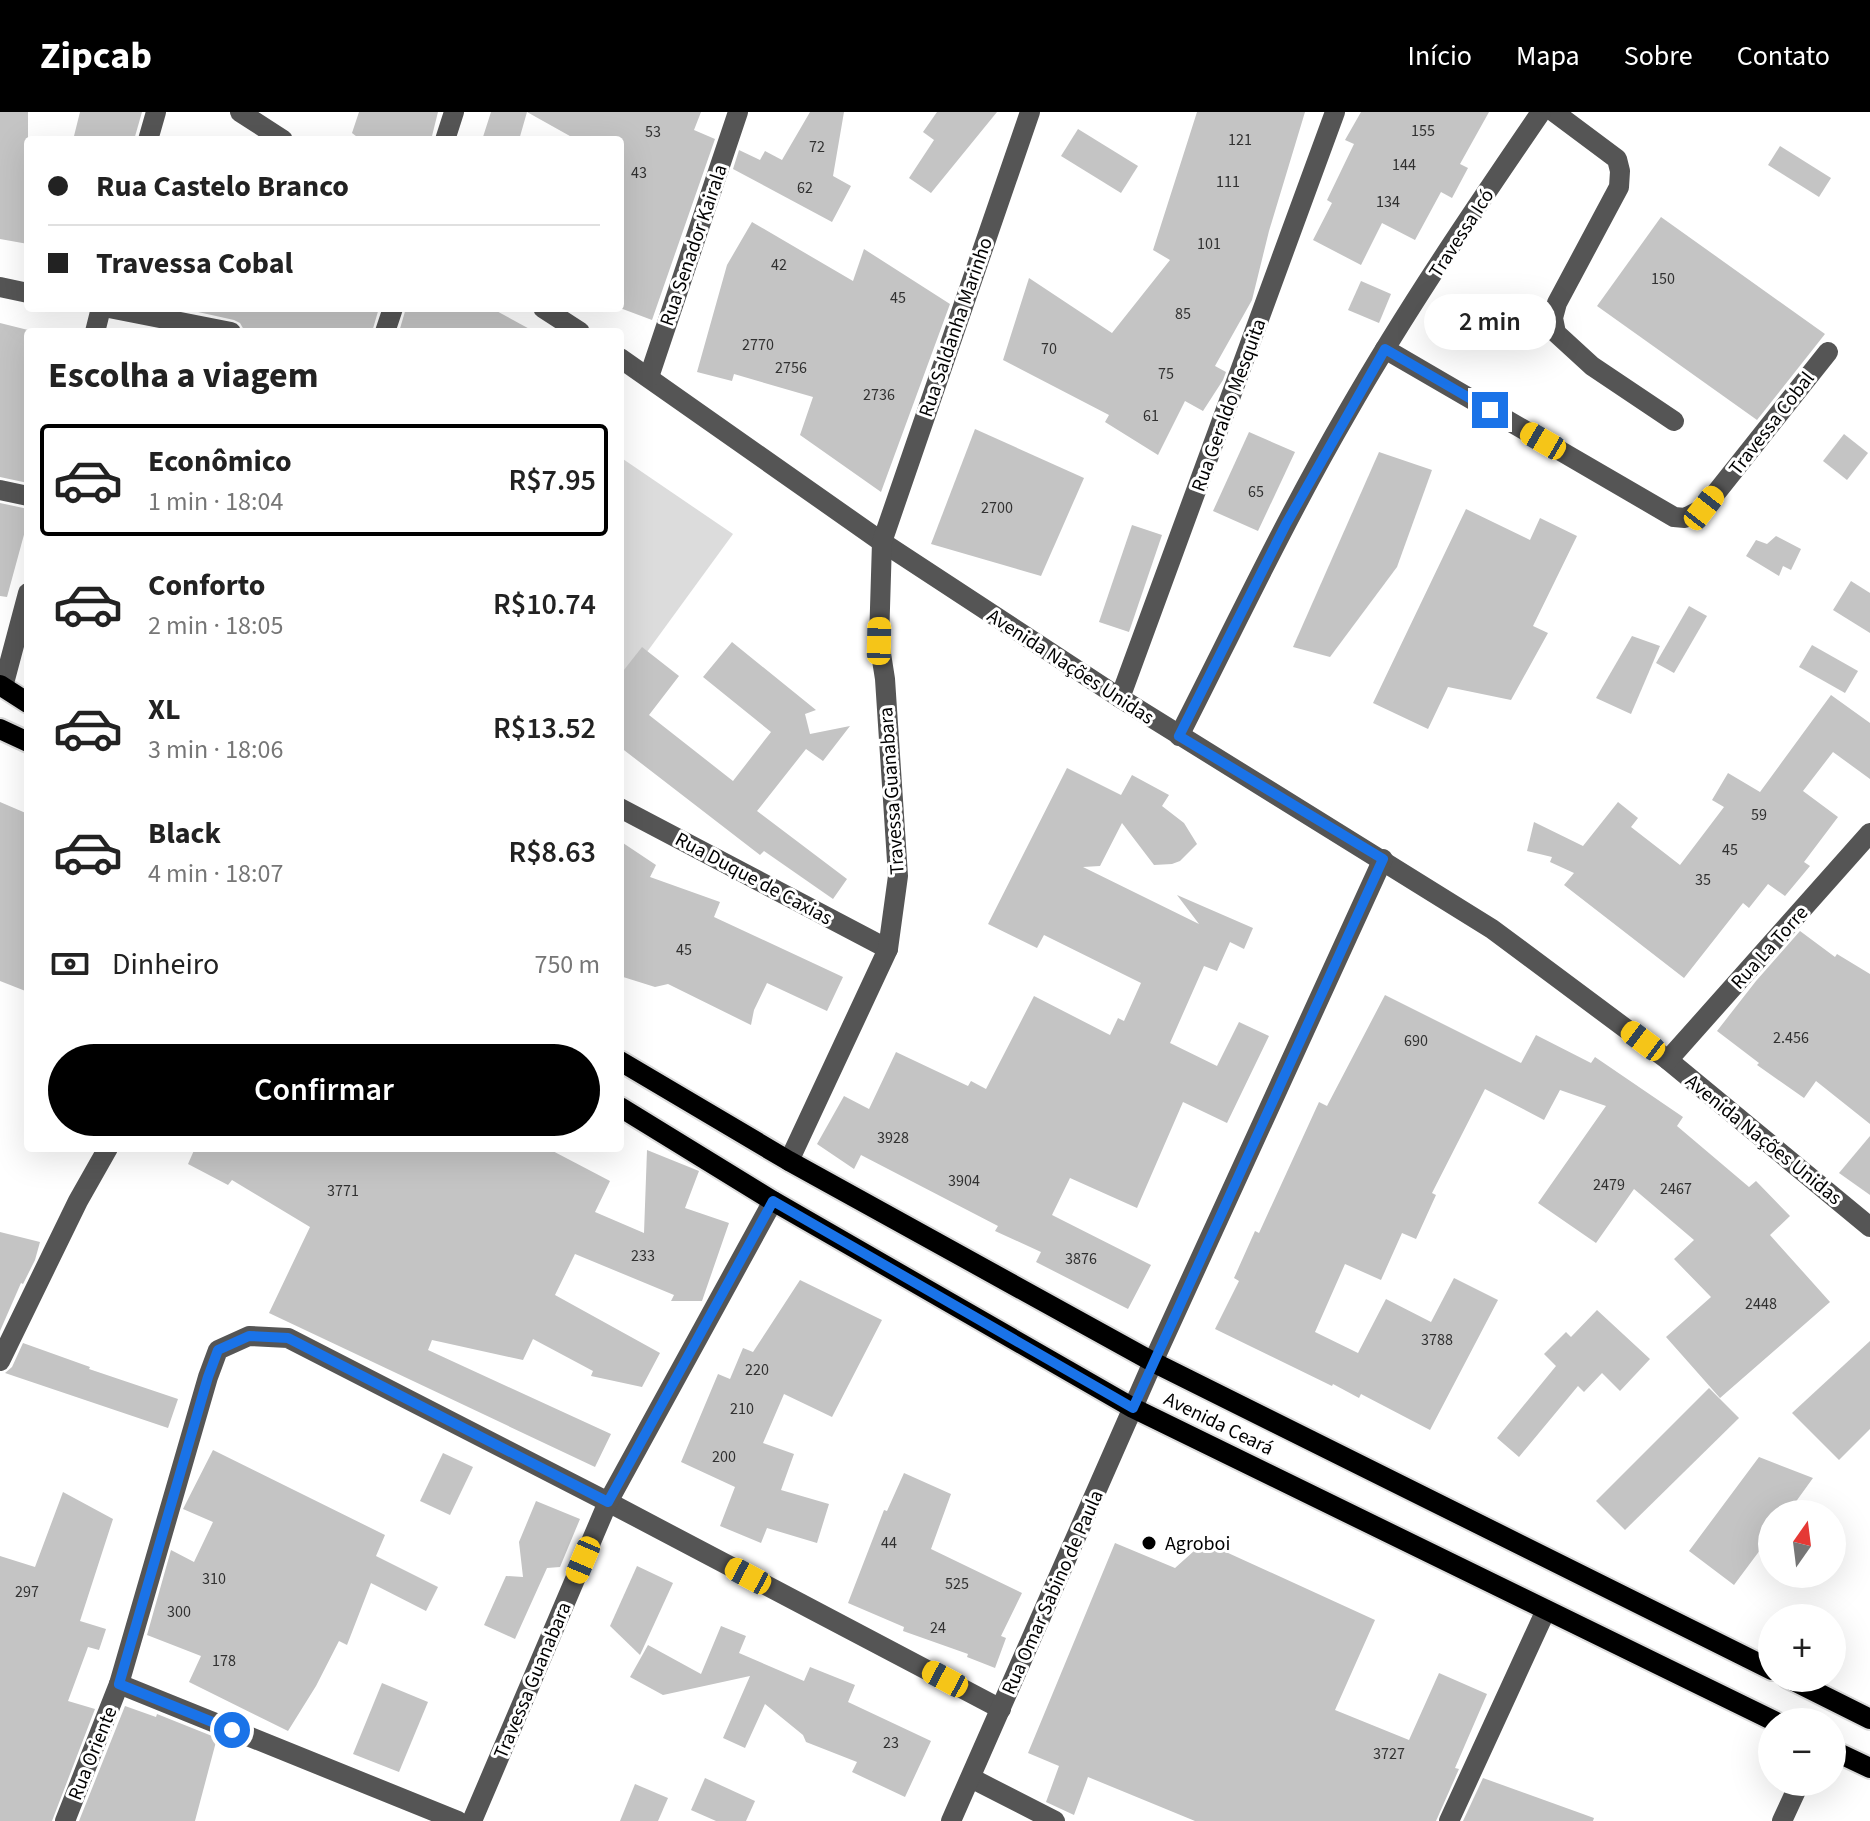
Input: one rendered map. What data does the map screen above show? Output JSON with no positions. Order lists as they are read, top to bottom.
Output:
{
  "streets": {
    "main road": ["Avenida Ceará"],
    "street": [
      "Travessa Icó",
      "Rua Senador Kairala",
      "Rua Saldanha Marinho",
      "Rua Geraldo Mesquita",
      "Travessa Cobal",
      "Avenida Nações Unidas",
      "Travessa Guanabara",
      "Rua Duque de Caxias",
      "Rua La Torre",
      "Rua Omar Sabino de Paula",
      "Rua Oriente"
    ]
  },
  "crossings": [
    ["Travessa Icó", "Travessa Cobal"],
    ["Travessa Icó", "Avenida Nações Unidas"],
    ["Rua Senador Kairala", "Avenida Nações Unidas"],
    ["Rua Saldanha Marinho", "Avenida Nações Unidas"],
    ["Rua Saldanha Marinho", "Travessa Guanabara"],
    ["Rua Geraldo Mesquita", "Avenida Nações Unidas"],
    ["Avenida Nações Unidas", "Travessa Guanabara"],
    ["Avenida Nações Unidas", "Rua La Torre"],
    ["Avenida Nações Unidas", "Rua Omar Sabino de Paula"],
    ["Travessa Guanabara", "Rua Duque de Caxias"],
    ["Travessa Guanabara", "Avenida Ceará"],
    ["Travessa Guanabara", "Rua Oriente"],
    ["Avenida Ceará", "Rua Omar Sabino de Paula"]
  ],
  "places": ["Agroboi"],
  "house_numbers": [
    "155",
    "53",
    "121",
    "72",
    "144",
    "43",
    "111",
    "62",
    "134",
    "101",
    "42",
    "150",
    "45",
    "85",
    "2770",
    "70",
    "2756",
    "75",
    "2736",
    "61",
    "65",
    "2700",
    "59",
    "45",
    "35",
    "45",
    "2.456",
    "690",
    "3928",
    "3904",
    "2479",
    "2467",
    "3771",
    "233",
    "3876",
    "2448",
    "3788",
    "220",
    "210",
    "200",
    "44",
    "310",
    "525",
    "297",
    "300",
    "24",
    "178",
    "23",
    "3727"
  ],
  "north": "top",
  "page": {
    "header": "Zipcab",
    "nav": [
      "Início",
      "Mapa",
      "Sobre",
      "Contato"
    ],
    "banner": ["Rua Castelo Branco", "Travessa Cobal"],
    "bubble": "2 min",
    "heading": "Escolha a viagem",
    "list": [
      {
        "name": "Econômico",
        "note": "1 min · 18:04",
        "value": "R$7.95"
      },
      {
        "name": "Conforto",
        "note": "2 min · 18:05",
        "value": "R$10.74"
      },
      {
        "name": "XL",
        "note": "3 min · 18:06",
        "value": "R$13.52"
      },
      {
        "name": "Black",
        "note": "4 min · 18:07",
        "value": "R$8.63"
      }
    ],
    "pay": ["Dinheiro", "750 m"],
    "buttons": "Confirmar",
    "map_buttons": ["+", "−"]
  }
}
